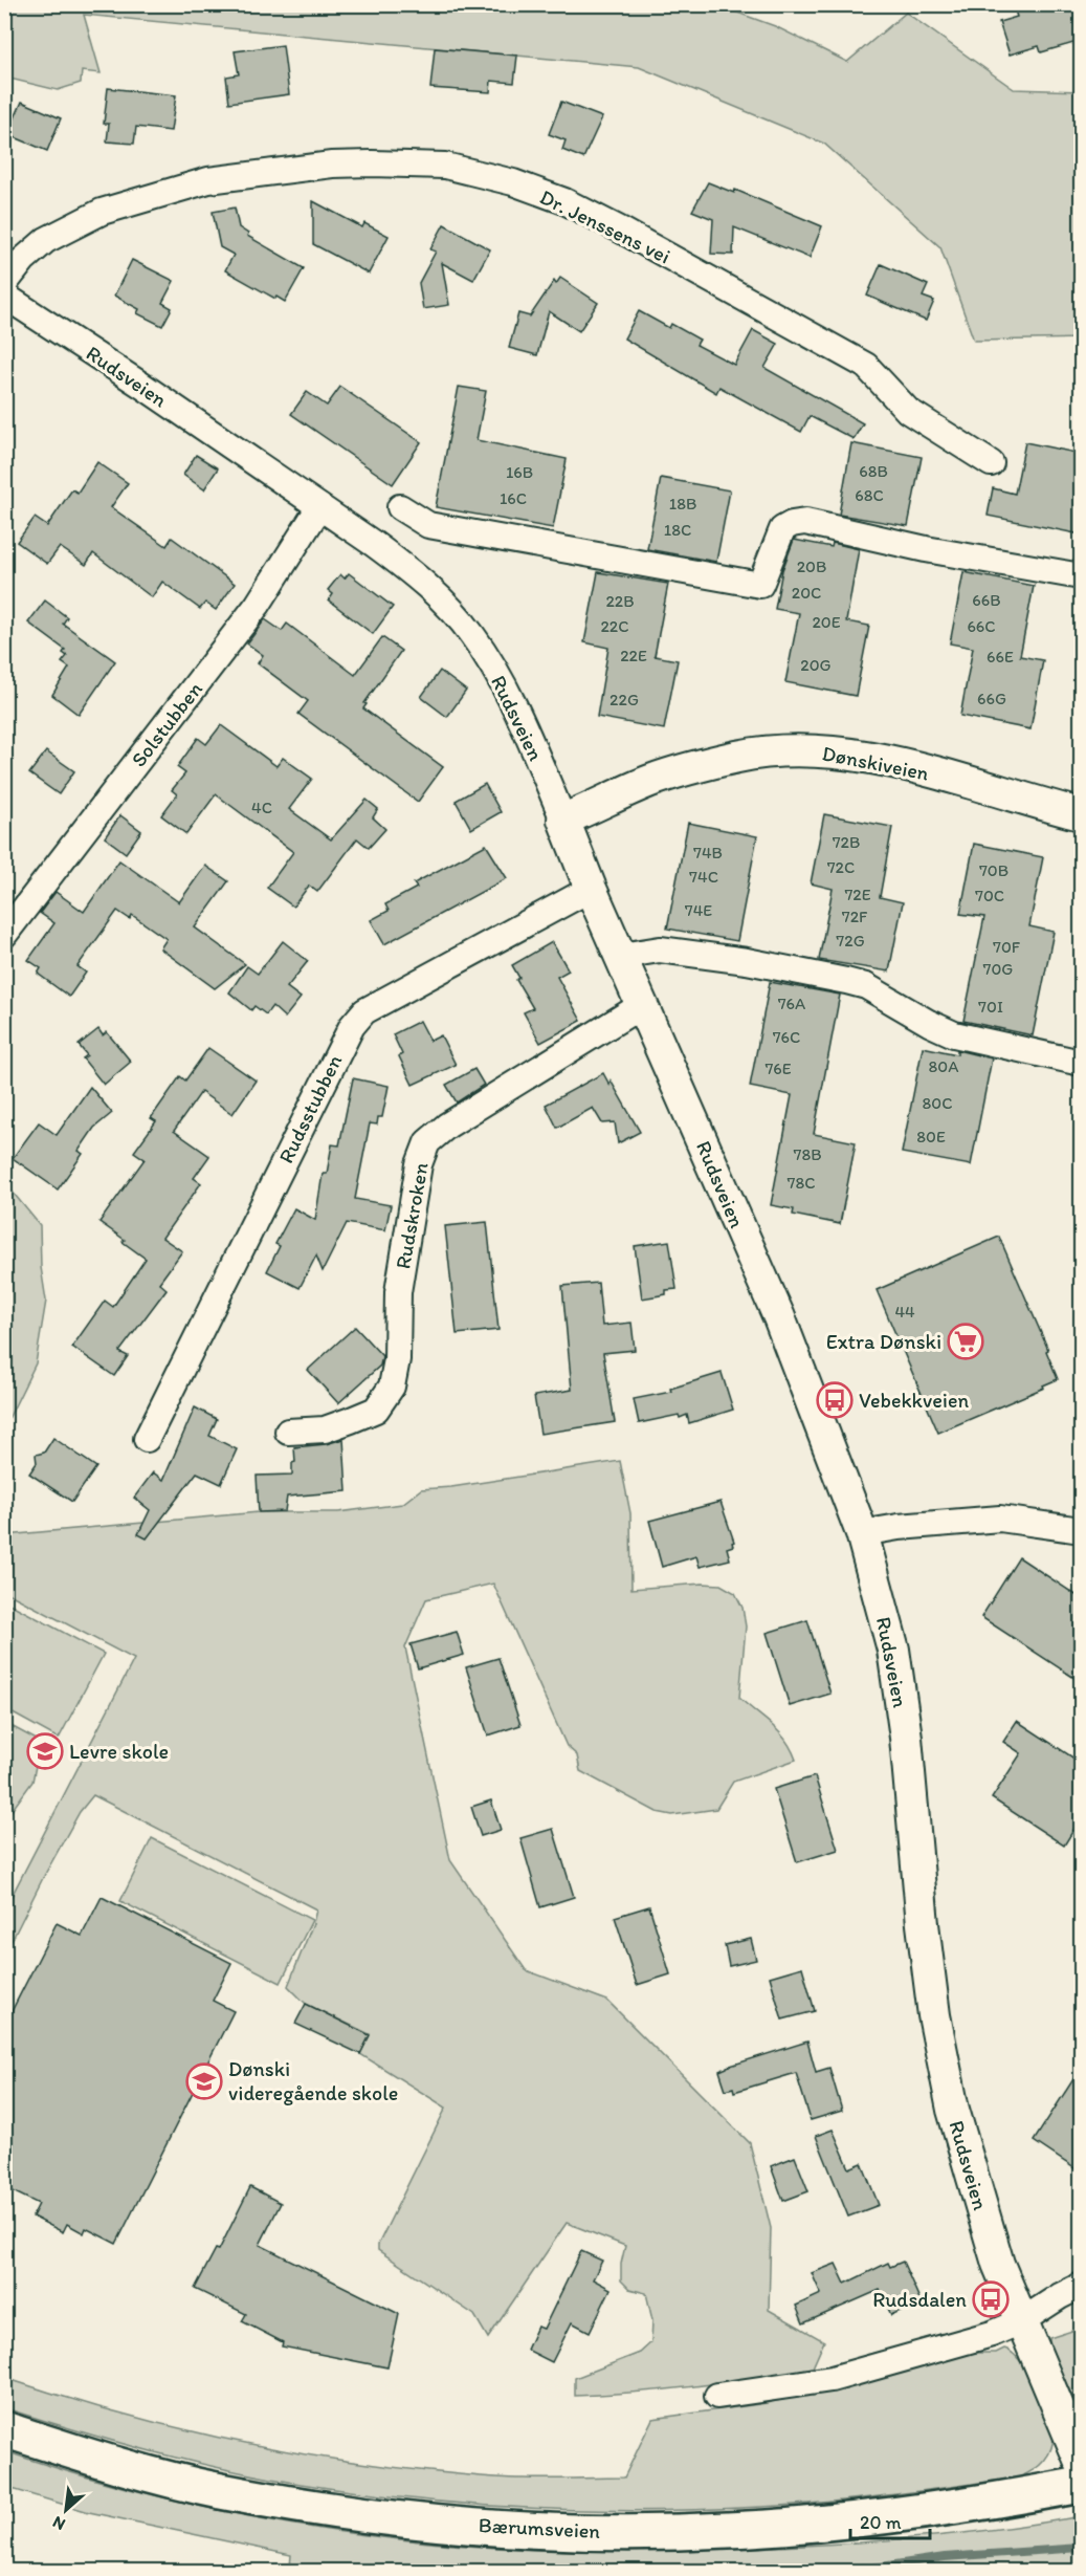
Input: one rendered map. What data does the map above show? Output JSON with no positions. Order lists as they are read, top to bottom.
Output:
{
  "streets": {
    "main road": ["Bærumsveien"],
    "street": [
      "Dr. Jenssens vei",
      "Rudsveien",
      "Solstubben",
      "Dønskiveien",
      "Rudsstubben",
      "Rudskroken"
    ]
  },
  "crossings": [
    ["Rudsveien", "Solstubben"],
    ["Rudsveien", "Dønskiveien"],
    ["Rudsveien", "Rudsstubben"],
    ["Rudsveien", "Rudskroken"]
  ],
  "places": {
    "supermarket": ["Extra Dønski"],
    "bus stop": ["Vebekkveien", "Rudsdalen"],
    "school or university": ["Levre skole", "Dønski videregående skole"]
  },
  "house_numbers": [
    "68B",
    "16B",
    "68C",
    "16C",
    "18B",
    "18C",
    "20B",
    "20C",
    "66B",
    "22B",
    "20E",
    "22C",
    "66C",
    "22E",
    "66E",
    "20G",
    "66G",
    "22G",
    "4C",
    "72B",
    "74B",
    "72C",
    "70B",
    "74C",
    "72E",
    "70C",
    "74E",
    "72F",
    "72G",
    "70F",
    "70G",
    "76A",
    "70I",
    "76C",
    "80A",
    "76E",
    "80C",
    "80E",
    "78B",
    "78C",
    "44"
  ],
  "scale_bar": "20 m",
  "north": "bottom left"
}
